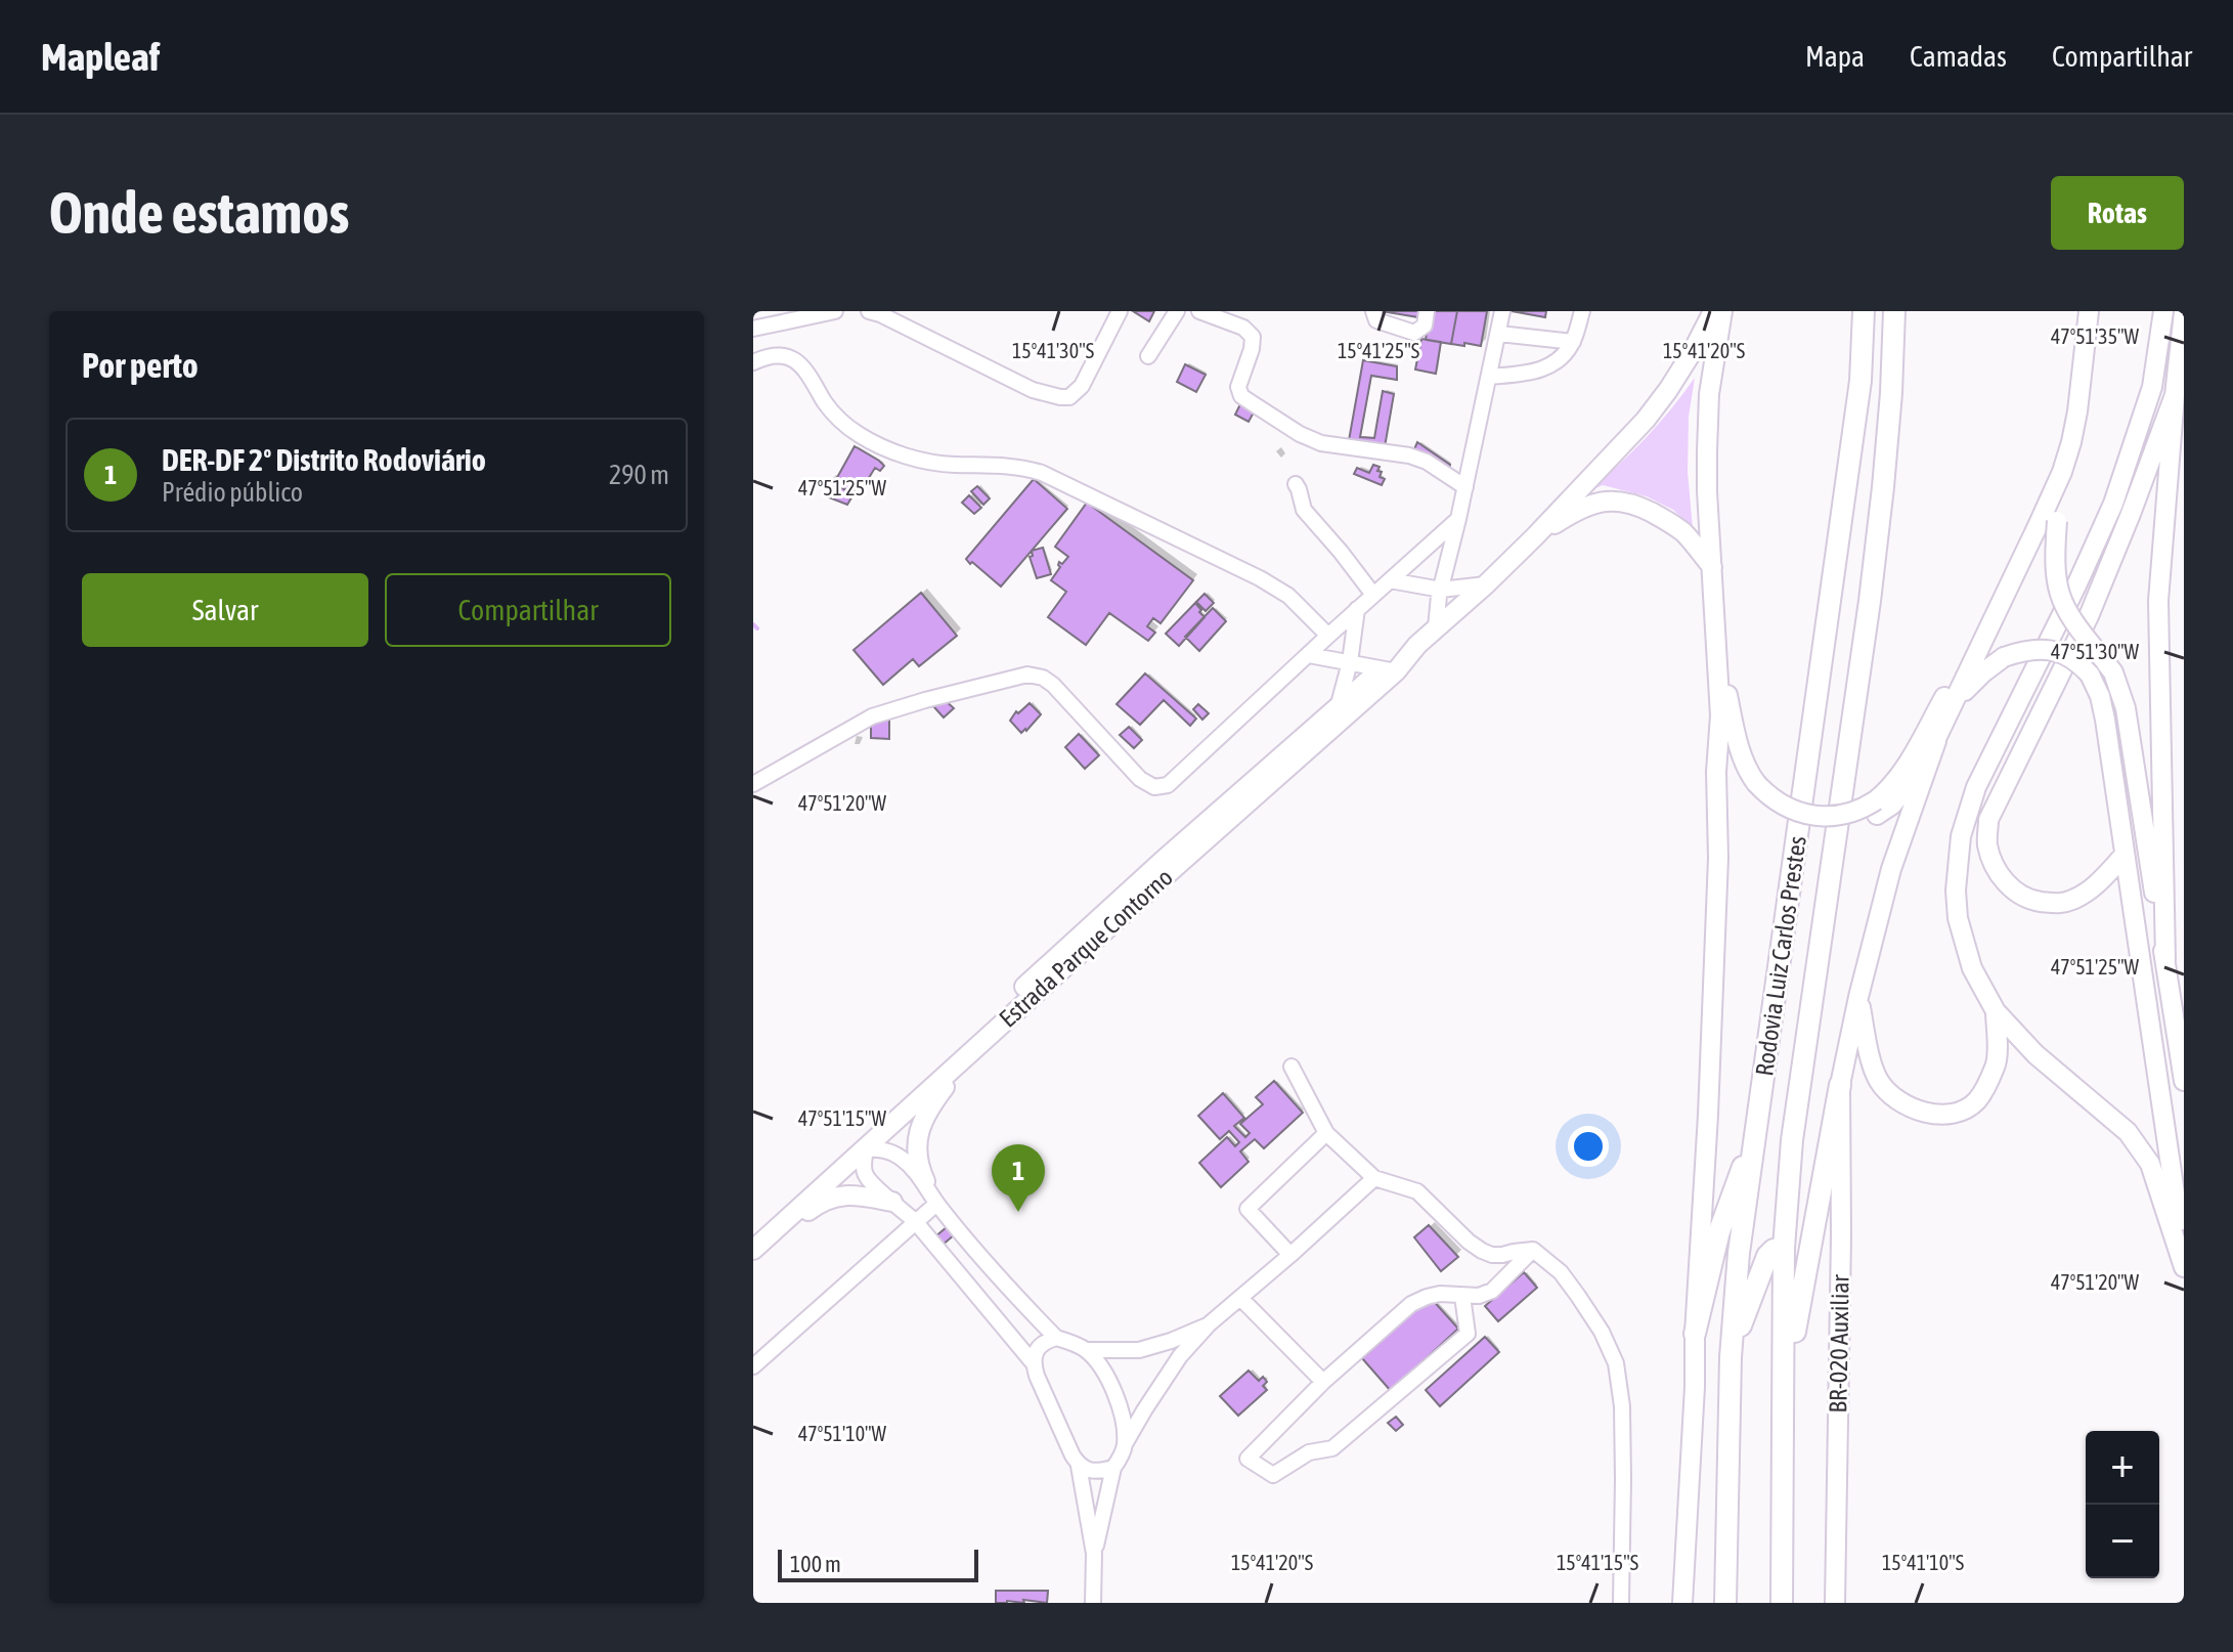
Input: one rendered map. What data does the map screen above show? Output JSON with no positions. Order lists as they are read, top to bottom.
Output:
{
  "streets": {
    "highway": ["Rodovia Luiz Carlos Prestes"],
    "main road": ["Estrada Parque Contorno", "BR-020 Auxiliar"]
  },
  "scale_bar": "100 m",
  "page": {
    "header": "Mapleaf",
    "nav": ["Mapa", "Camadas", "Compartilhar"],
    "buttons": [
      "Rotas",
      ["Salvar", "Compartilhar"]
    ],
    "title": "Onde estamos",
    "heading": "Por perto",
    "list": [
      {
        "mark": "1",
        "name": "DER-DF 2º Distrito Rodoviário",
        "note": "Prédio público",
        "value": "290 m"
      }
    ],
    "pins": "1",
    "map_buttons": ["+", "−"],
    "scale": "100 m"
  },
  "coordinates": [
    "47°51'35\"W",
    "15°41'30\"S",
    "15°41'25\"S",
    "15°41'20\"S",
    "47°51'25\"W",
    "47°51'30\"W",
    "47°51'20\"W",
    "47°51'15\"W",
    "47°51'10\"W",
    "15°41'15\"S",
    "15°41'10\"S"
  ]
}
